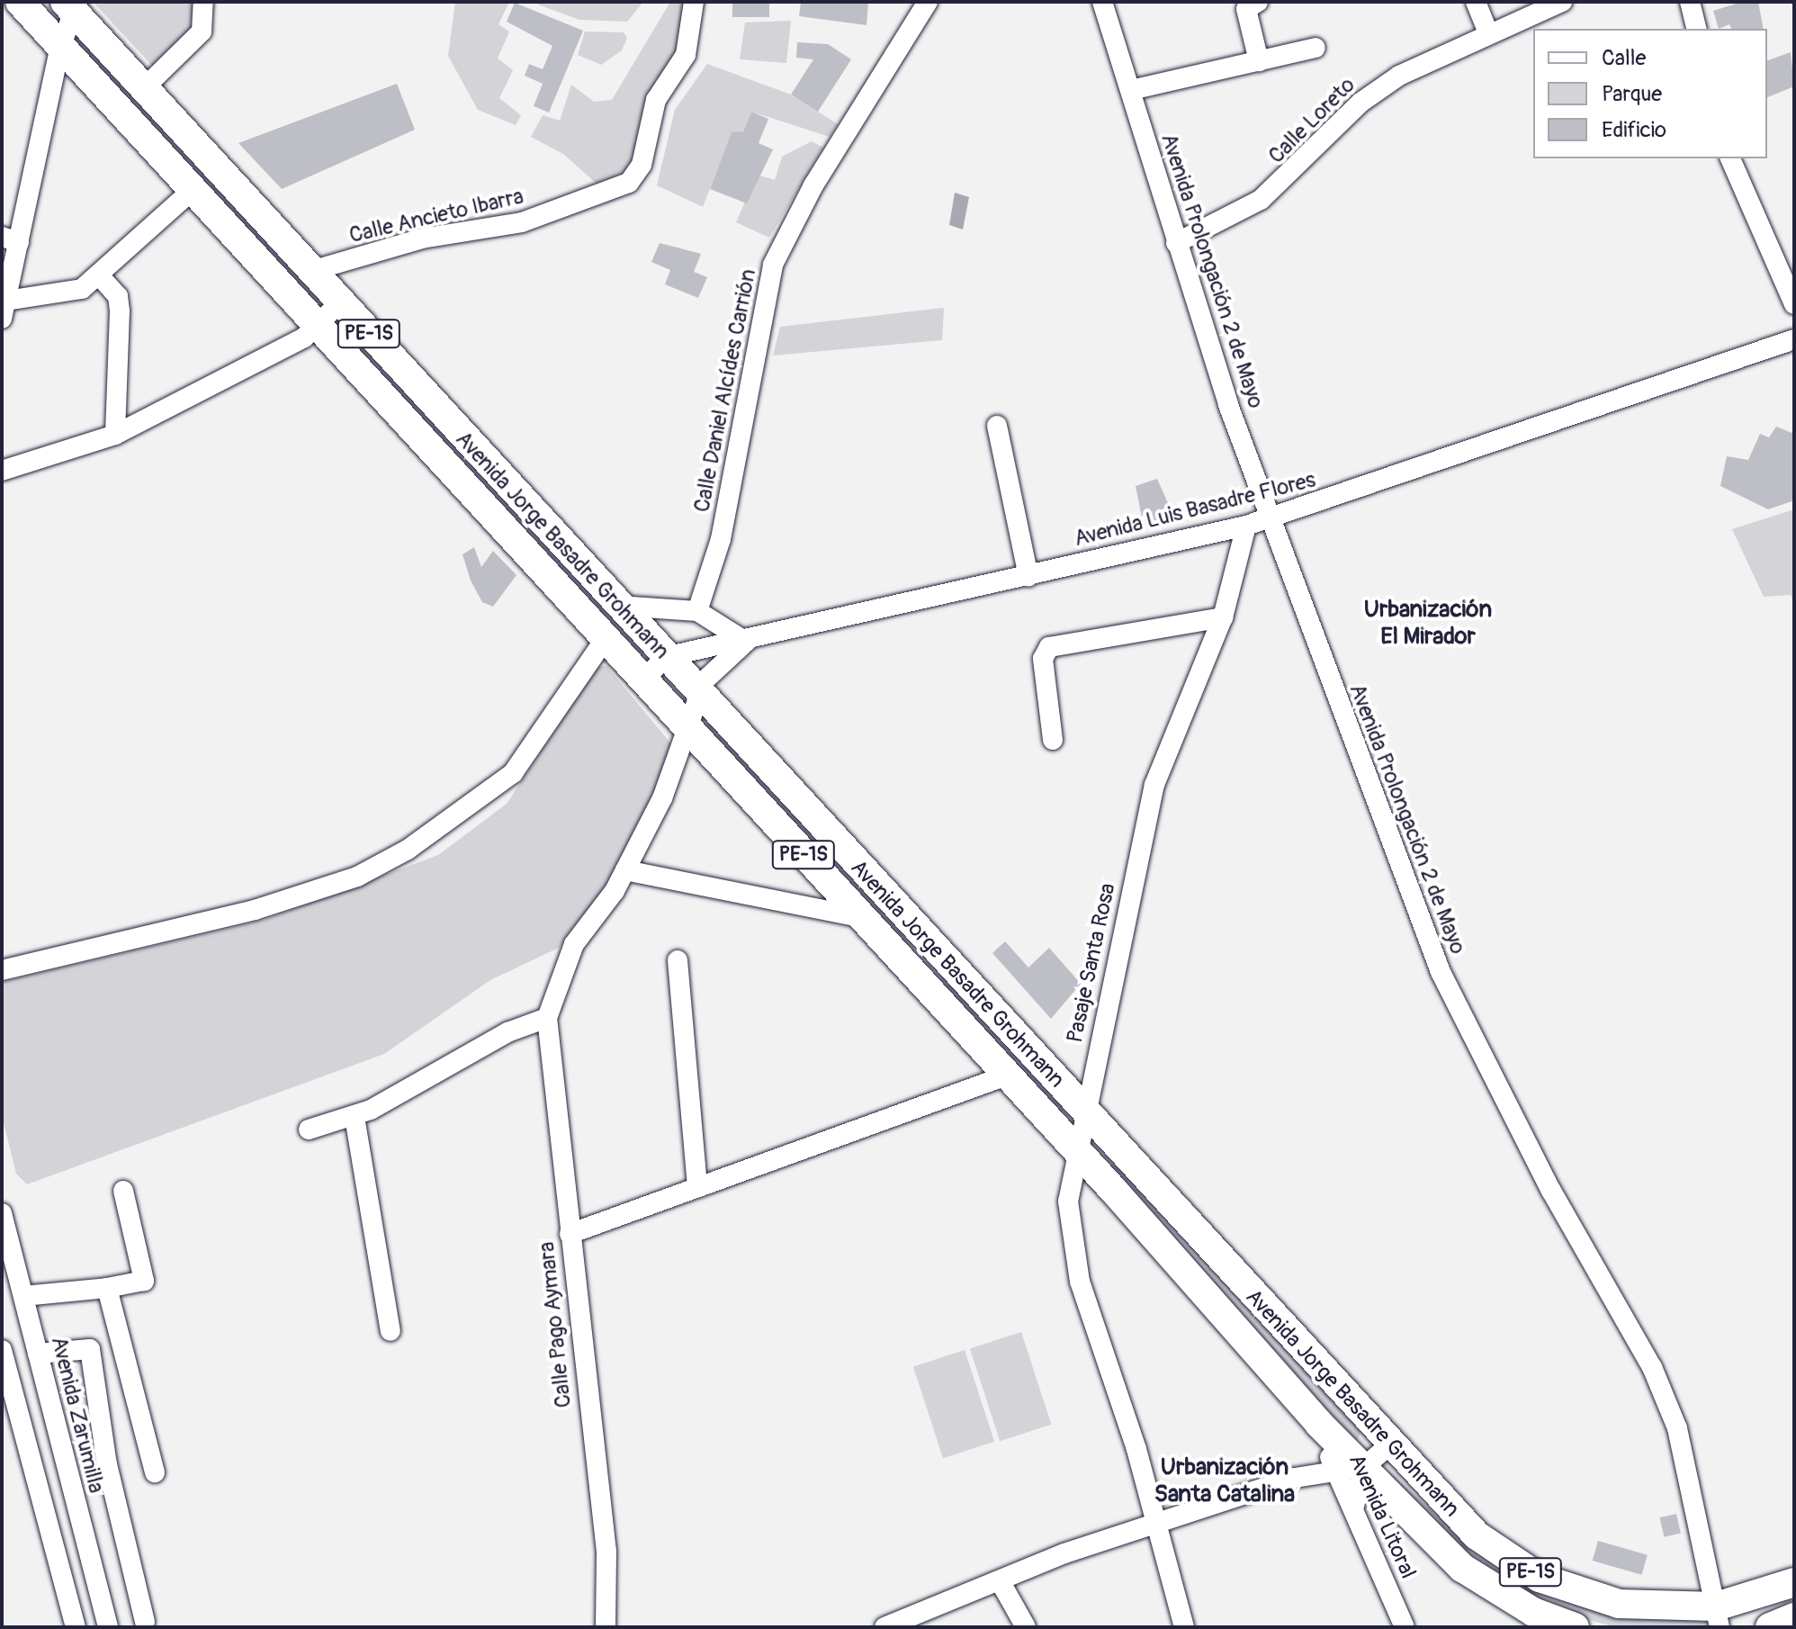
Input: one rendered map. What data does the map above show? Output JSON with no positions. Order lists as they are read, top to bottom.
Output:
{
  "streets": {
    "highway": ["PE-1S", "Avenida Jorge Basadre Grohmann"],
    "street": [
      "Calle Loreto",
      "Calle Ancieto Ibarra",
      "Avenida Prolongación 2 de Mayo",
      "Calle Daniel Alcídes Carrión",
      "Avenida Luis Basadre Flores",
      "Pasaje Santa Rosa",
      "Calle Pago Aymara",
      "Avenida Zarumilla",
      "Avenida Litoral"
    ]
  },
  "crossings": [
    ["Calle Loreto", "Avenida Prolongación 2 de Mayo"],
    ["Calle Ancieto Ibarra", "Avenida Jorge Basadre Grohmann"],
    ["Avenida Prolongación 2 de Mayo", "Avenida Luis Basadre Flores"],
    ["Avenida Prolongación 2 de Mayo", "Avenida Jorge Basadre Grohmann"],
    ["Avenida Luis Basadre Flores", "Avenida Jorge Basadre Grohmann"],
    ["Avenida Luis Basadre Flores", "Pasaje Santa Rosa"],
    ["Avenida Jorge Basadre Grohmann", "Pasaje Santa Rosa"],
    ["Avenida Jorge Basadre Grohmann", "Avenida Litoral"]
  ],
  "districts": ["Urbanización El Mirador", "Urbanización Santa Catalina"],
  "legend": ["Calle", "Parque", "Edificio"]
}
